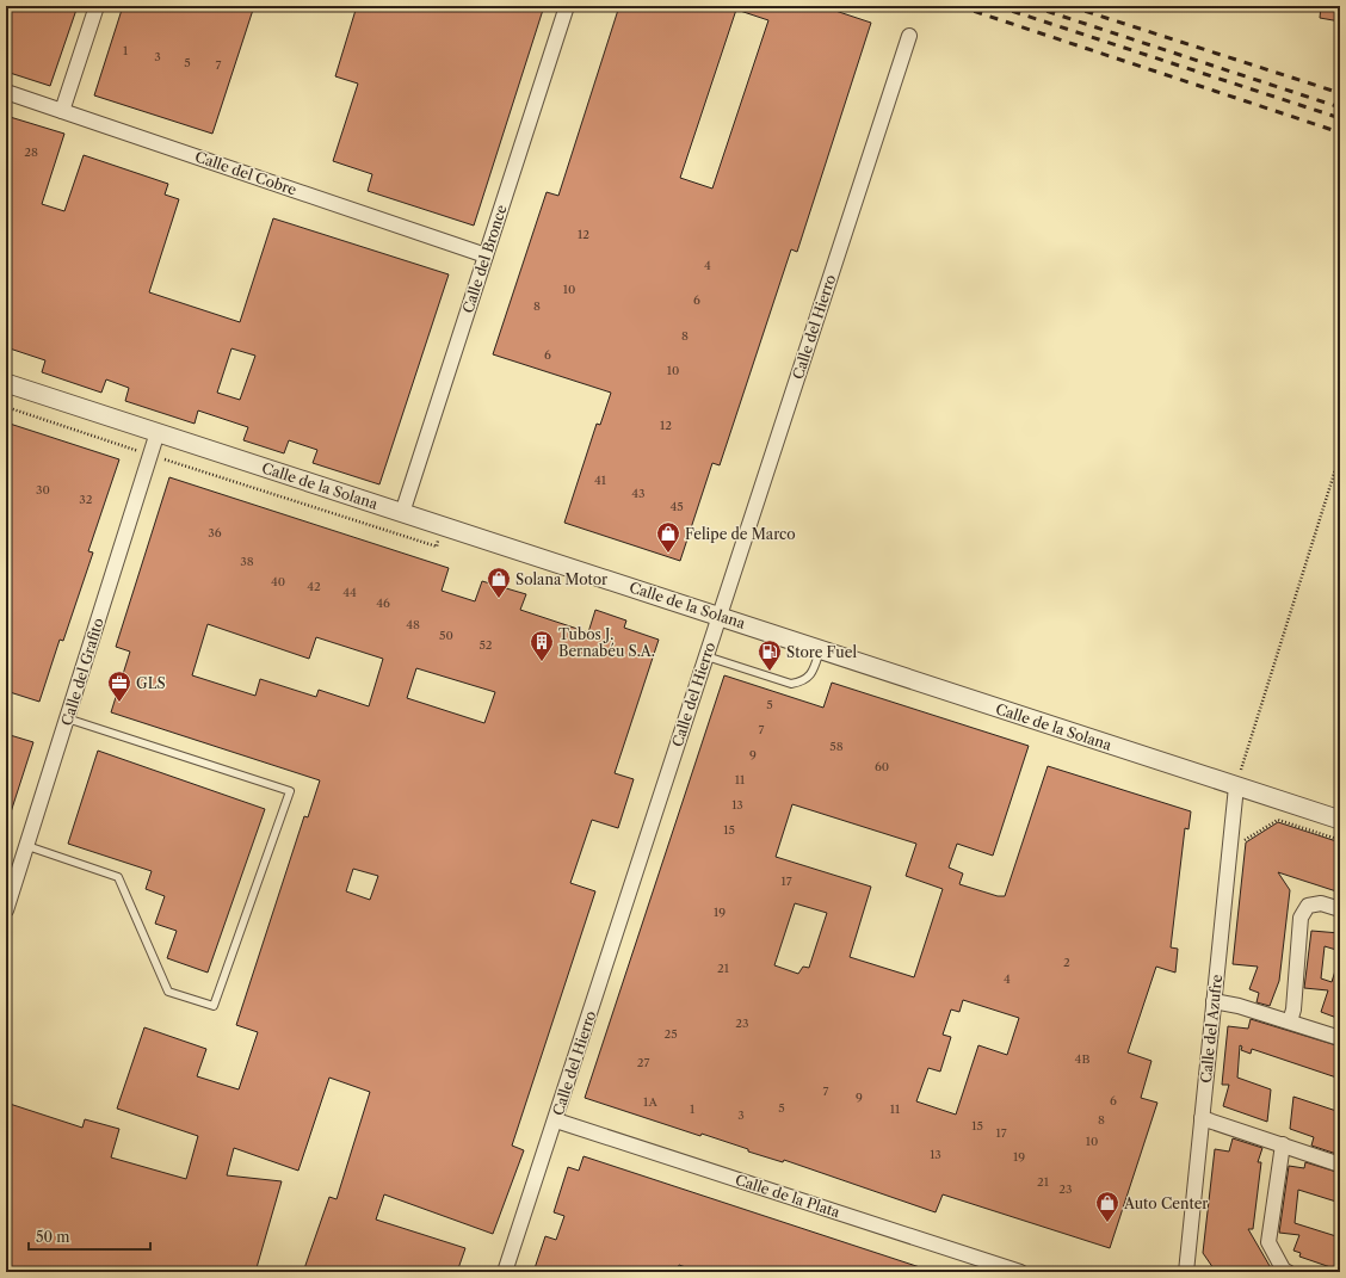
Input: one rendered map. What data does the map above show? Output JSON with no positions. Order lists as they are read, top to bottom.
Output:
{
  "streets": {
    "street": [
      "Calle del Cobre",
      "Calle del Bronce",
      "Calle del Hierro",
      "Calle de la Solana",
      "Calle del Grafito",
      "Calle del Azufre",
      "Calle de la Plata"
    ]
  },
  "crossings": [
    ["Calle del Cobre", "Calle del Bronce"],
    ["Calle del Bronce", "Calle de la Solana"],
    ["Calle del Hierro", "Calle de la Solana"],
    ["Calle del Hierro", "Calle de la Plata"],
    ["Calle de la Solana", "Calle del Grafito"],
    ["Calle de la Solana", "Calle del Azufre"]
  ],
  "places": {
    "shop": ["Felipe de Marco", "Solana Motor", "Auto Center"],
    "building": ["Tubos J. Bernabéu S.A."],
    "fuel station": ["Store Fuel"],
    "office": ["GLS"]
  },
  "house_numbers": [
    "1",
    "3",
    "5",
    "7",
    "28",
    "12",
    "4",
    "10",
    "6",
    "8",
    "8",
    "6",
    "10",
    "12",
    "41",
    "30",
    "43",
    "32",
    "45",
    "36",
    "38",
    "40",
    "42",
    "44",
    "46",
    "48",
    "50",
    "52",
    "5",
    "7",
    "58",
    "9",
    "60",
    "11",
    "13",
    "15",
    "17",
    "19",
    "2",
    "21",
    "4",
    "23",
    "25",
    "4B",
    "27",
    "7",
    "9",
    "6",
    "1A",
    "5",
    "1",
    "11",
    "3",
    "8",
    "15",
    "17",
    "10",
    "13",
    "19",
    "21",
    "23"
  ],
  "scale_bar": "50 m"
}
